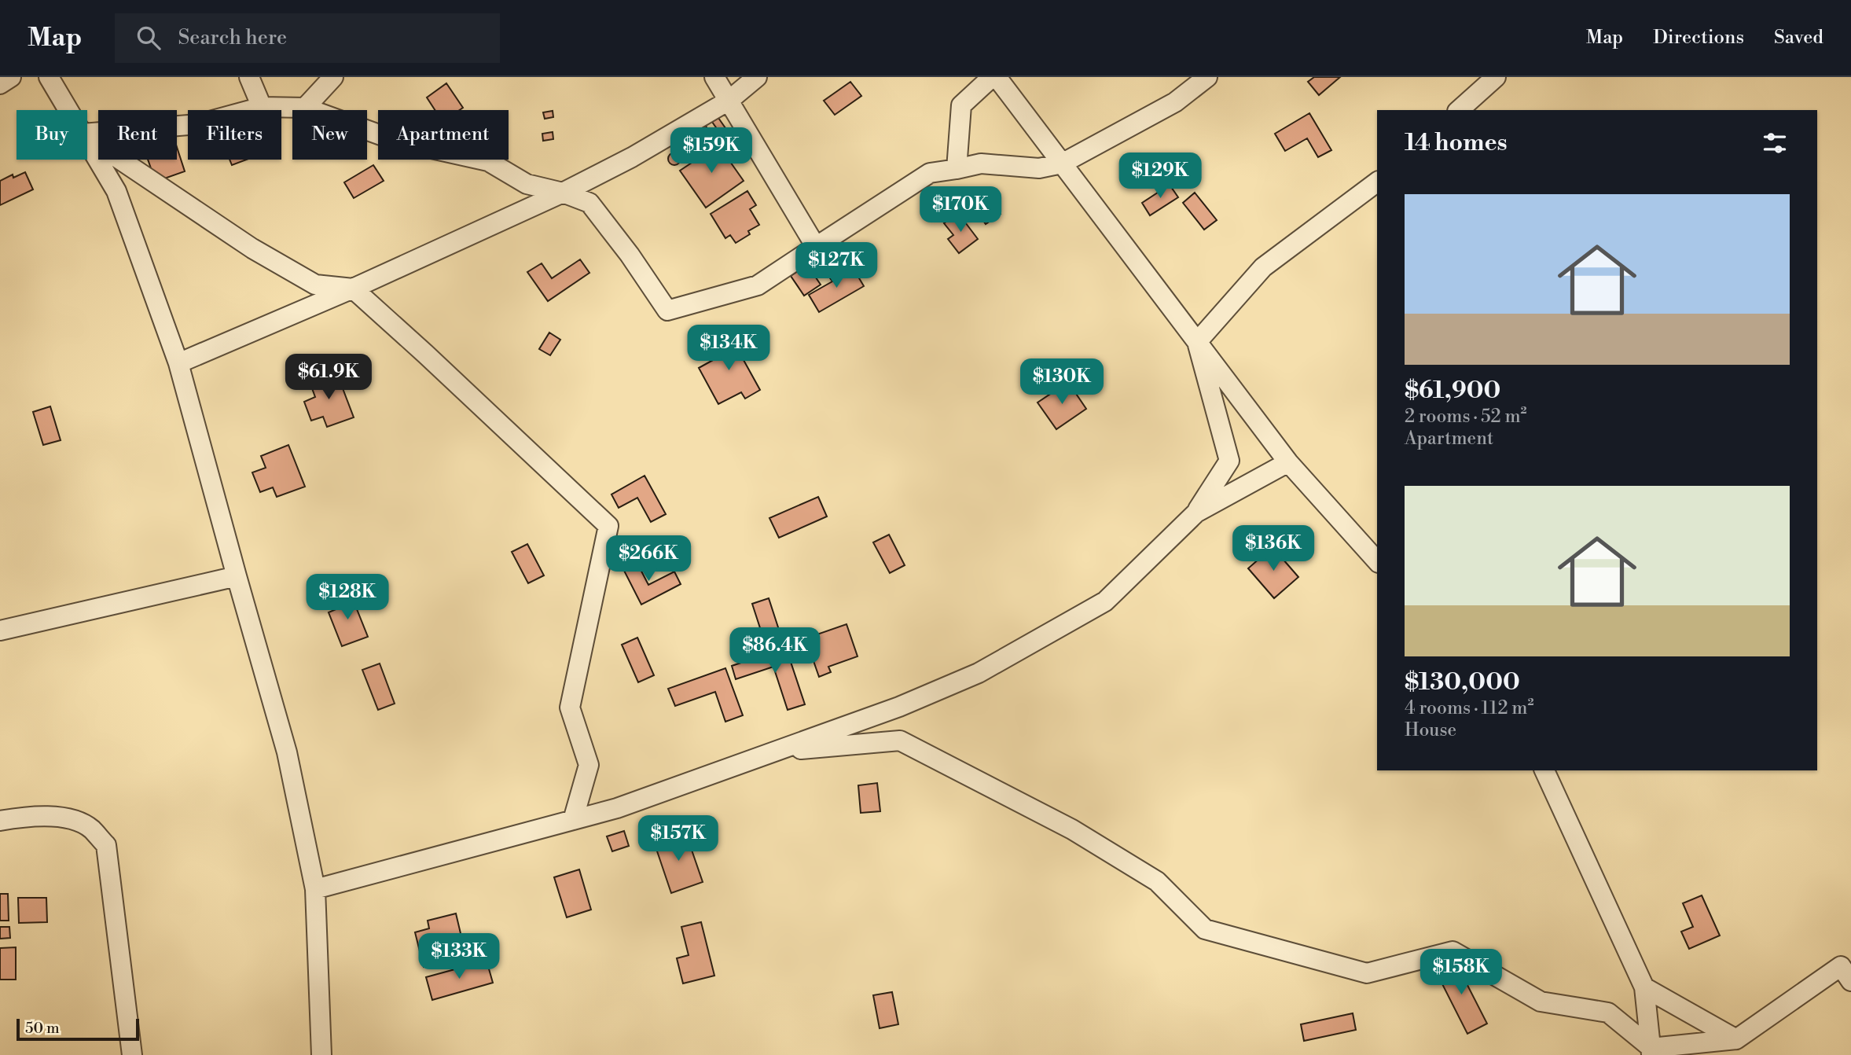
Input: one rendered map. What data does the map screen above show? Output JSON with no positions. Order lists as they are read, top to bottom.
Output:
{
  "scale_bar": "50 m",
  "page": {
    "header": "Map",
    "search": "Search here",
    "nav": ["Map", "Directions", "Saved"],
    "chip": [
      "Buy",
      "Rent",
      "Filters",
      "New",
      "Apartment"
    ],
    "heading": "14 homes",
    "price": [
      "$159K",
      "$129K",
      "$170K",
      "$127K",
      "$134K",
      "$61.9K",
      "$130K",
      "$136K",
      "$266K",
      "$128K",
      "$86.4K",
      "$157K",
      "$133K",
      "$158K"
    ],
    "list": [
      {
        "name": "$61,900",
        "note": "2 rooms · 52 m² · Apartment"
      },
      {
        "name": "$130,000",
        "note": "4 rooms · 112 m² · House"
      }
    ],
    "scale": "50 m"
  }
}
